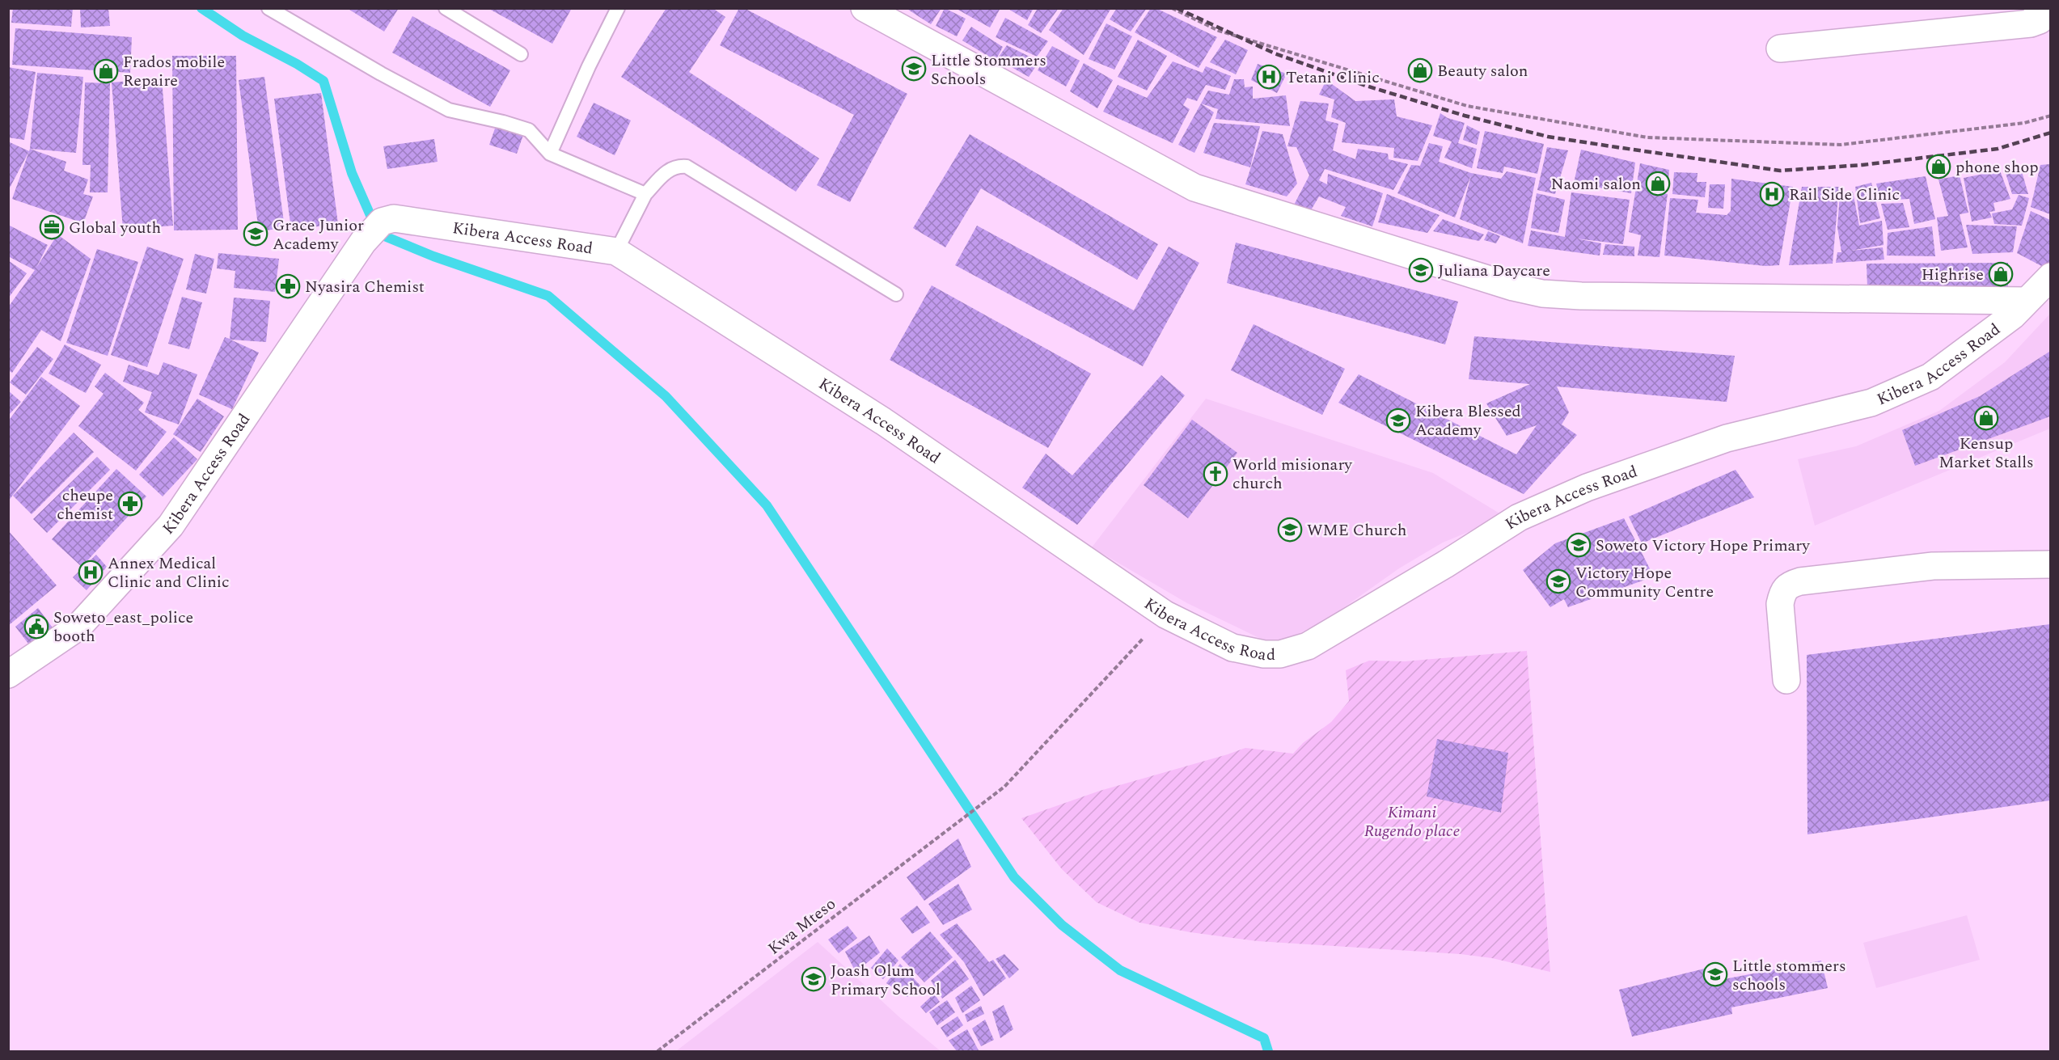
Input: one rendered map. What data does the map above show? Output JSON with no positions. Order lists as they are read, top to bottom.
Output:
{
  "streets": {
    "street": ["Kibera Access Road"],
    "path": ["Kwa Mteso"]
  },
  "crossings": [
    ["Kibera Access Road", "Kwa Mteso"]
  ],
  "parks": ["Kimani Rugendo place"],
  "places": {
    "school or university": [
      "Little Stommers Schools",
      "Grace Junior Academy",
      "Juliana Daycare",
      "Kibera Blessed Academy",
      "WME Church",
      "Soweto Victory Hope Primary",
      "Victory Hope Community Centre",
      "Little stommers schools",
      "Joash Olum Primary School"
    ],
    "shop": [
      "Beauty salon",
      "Frados mobile Repaire",
      "phone shop",
      "Naomi salon",
      "Highrise",
      "Kensup Market Stalls"
    ],
    "hospital": ["Tetani Clinic", "Rail Side Clinic", "Annex Medical Clinic and Clinic"],
    "office": ["Global youth"],
    "pharmacy": ["Nyasira Chemist", "cheupe chemist"],
    "church": ["World misionary church"],
    "public building": ["Soweto_east_police booth"]
  }
}
